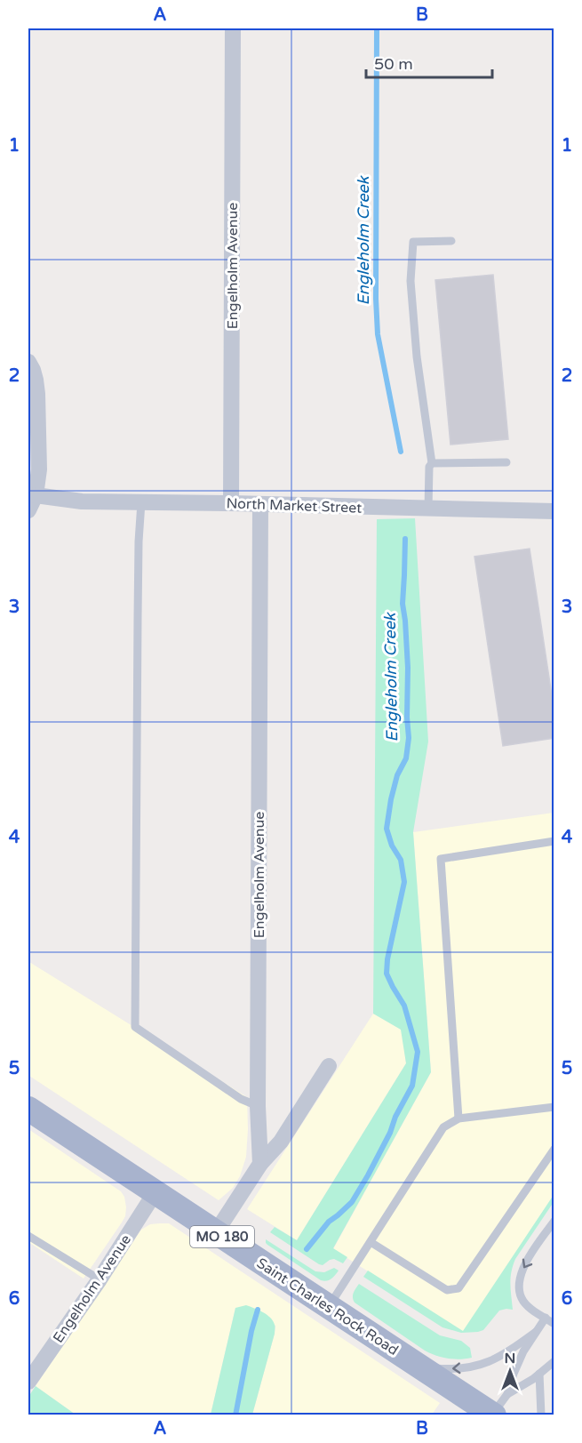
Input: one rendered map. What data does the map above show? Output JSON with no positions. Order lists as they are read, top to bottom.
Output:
{
  "streets": {
    "main road": ["MO 180", "Saint Charles Rock Road"],
    "street": ["Engelholm Avenue", "North Market Street"]
  },
  "crossings": [
    ["Engelholm Avenue", "North Market Street"],
    ["Engelholm Avenue", "Saint Charles Rock Road"]
  ],
  "water": ["Engleholm Creek"],
  "scale_bar": "50 m",
  "north": "top",
  "grid": {
    "columns": ["A", "B"],
    "rows": [
      "1",
      "2",
      "3",
      "4",
      "5",
      "6"
    ]
  }
}
